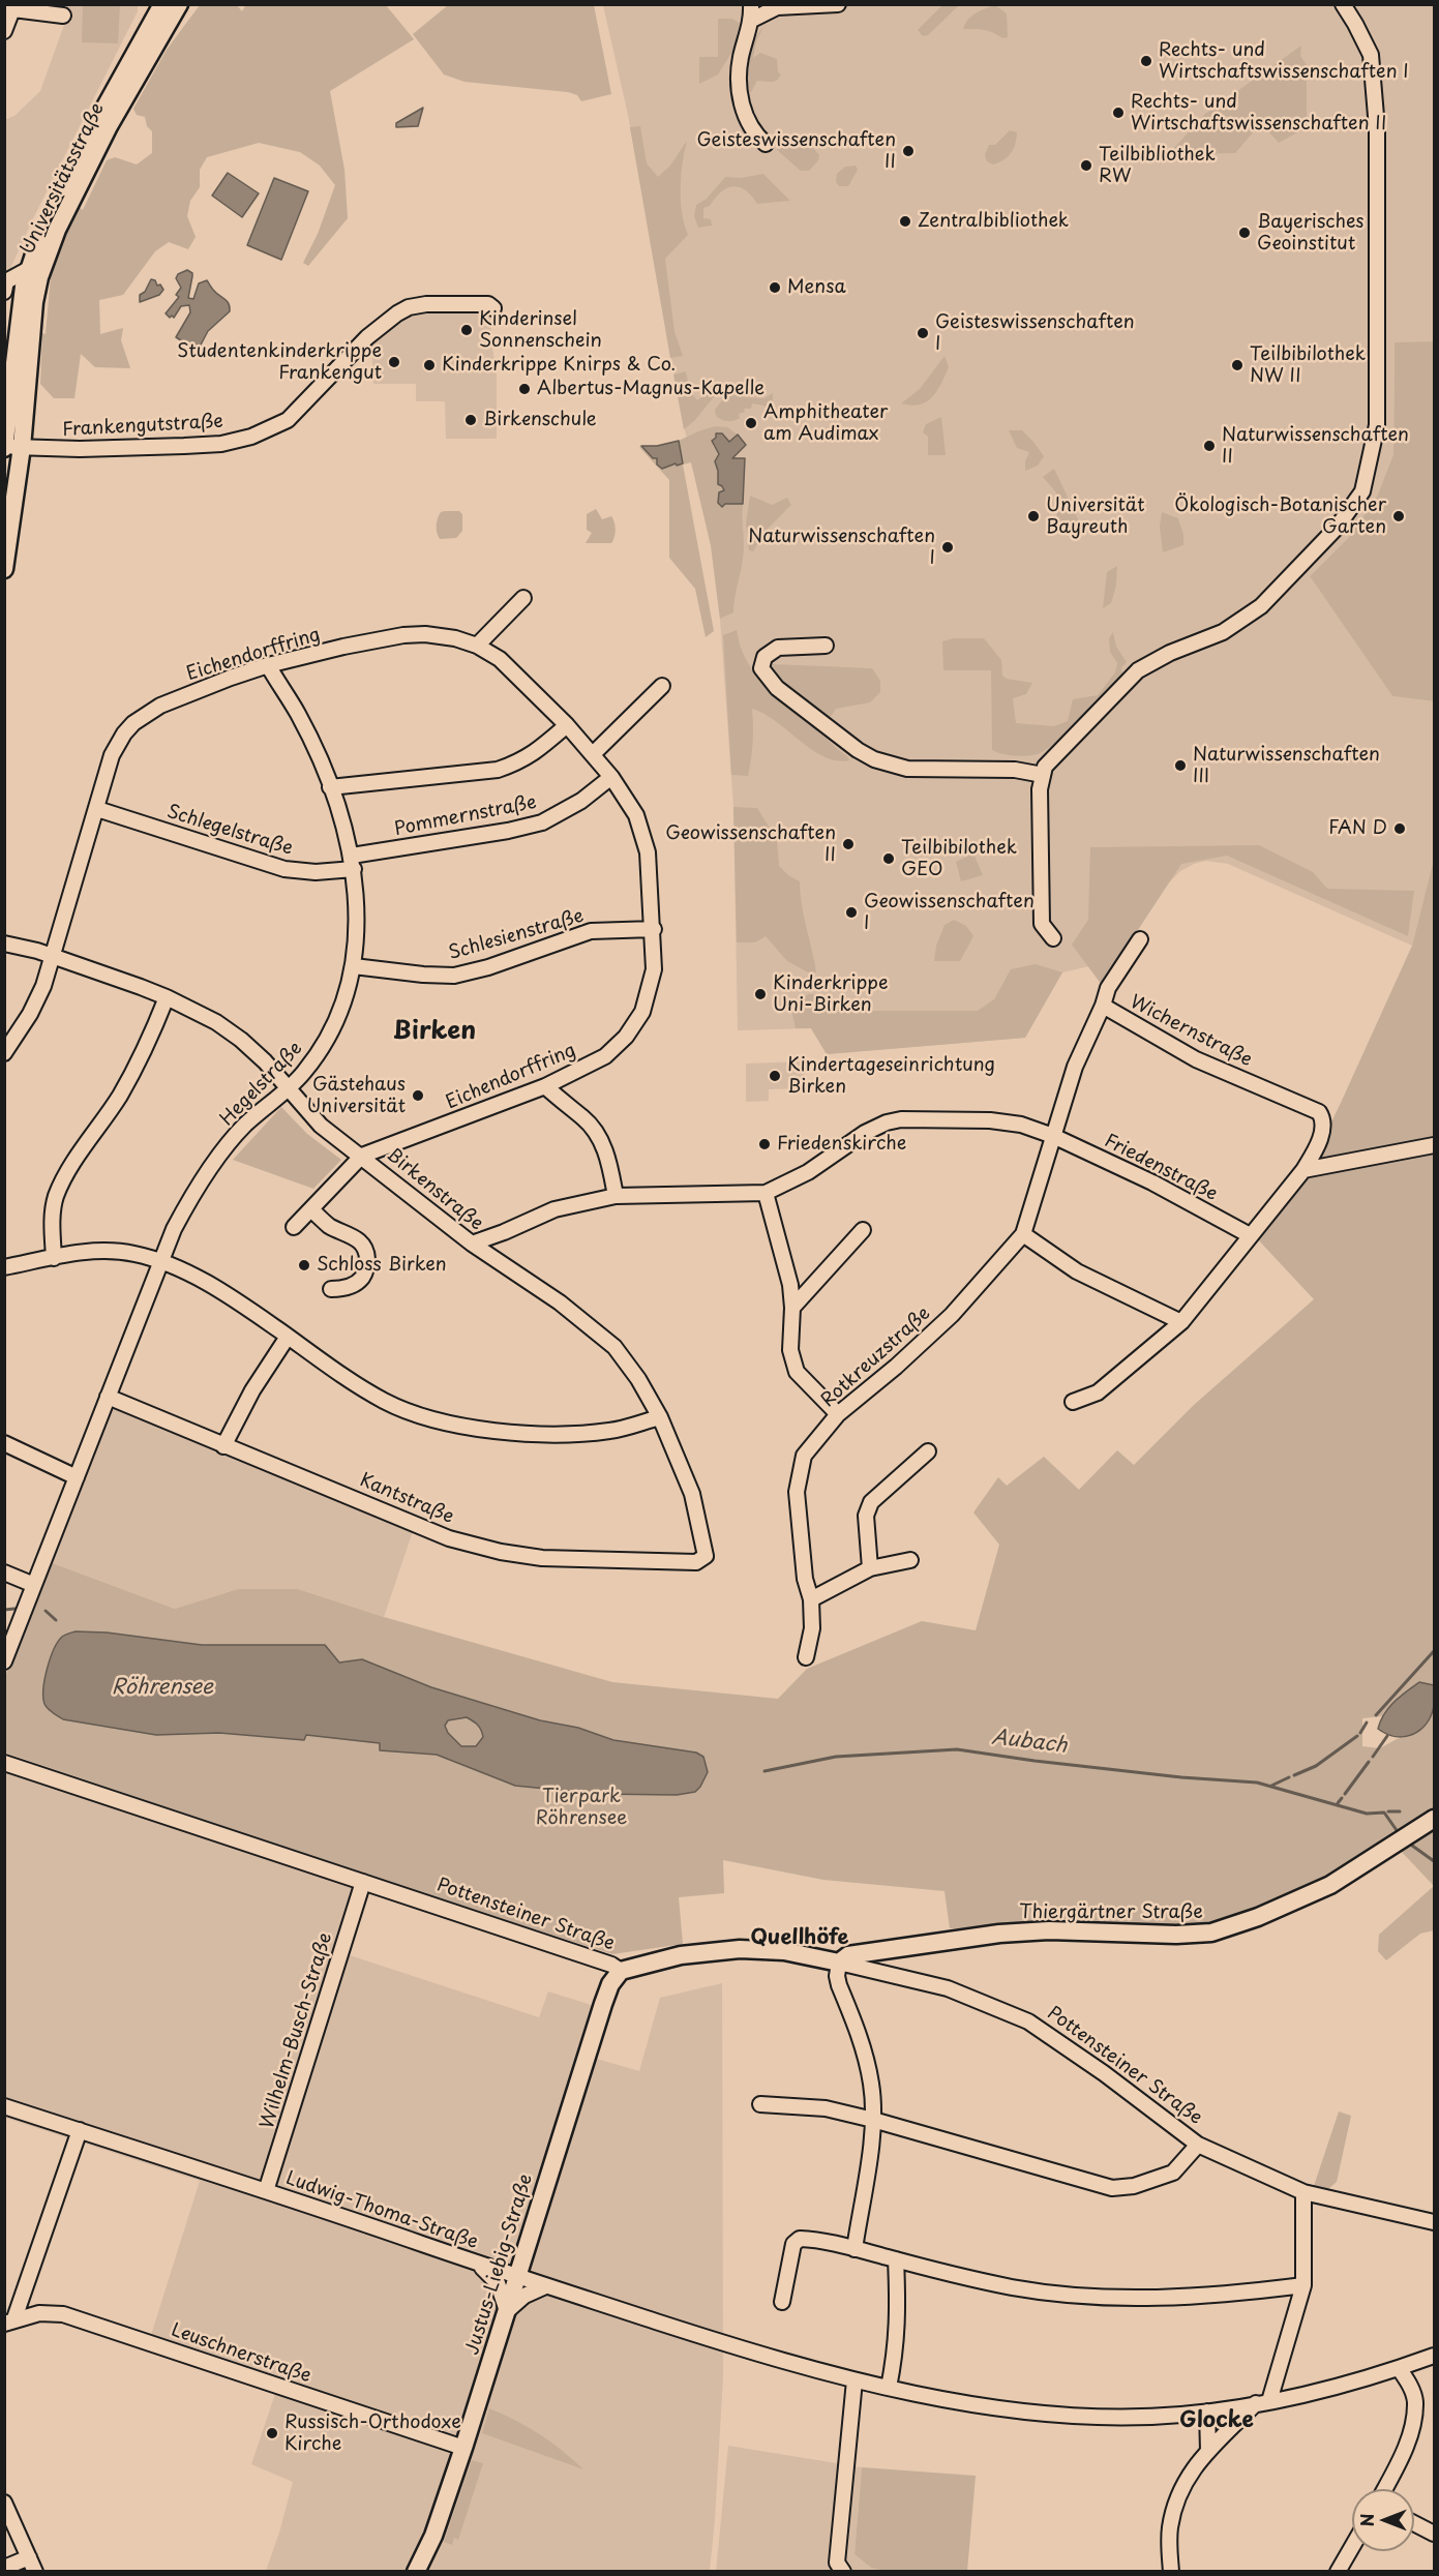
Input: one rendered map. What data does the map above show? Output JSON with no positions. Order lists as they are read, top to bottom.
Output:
{
  "streets": {
    "main road": [
      "Universitätsstraße",
      "Thiergärtner Straße",
      "Pottensteiner Straße",
      "Justus-Liebig-Straße"
    ],
    "street": [
      "Frankengutstraße",
      "Eichendorffring",
      "Pommernstraße",
      "Schlegelstraße",
      "Schlesienstraße",
      "Wichernstraße",
      "Hegelstraße",
      "Friedenstraße",
      "Birkenstraße",
      "Rotkreuzstraße",
      "Kantstraße",
      "Wilhelm-Busch-Straße",
      "Ludwig-Thoma-Straße",
      "Leuschnerstraße"
    ]
  },
  "crossings": [
    ["Universitätsstraße", "Frankengutstraße"],
    ["Eichendorffring", "Pommernstraße"],
    ["Eichendorffring", "Schlegelstraße"],
    ["Eichendorffring", "Schlesienstraße"],
    ["Eichendorffring", "Hegelstraße"],
    ["Eichendorffring", "Birkenstraße"],
    ["Pommernstraße", "Schlegelstraße"],
    ["Pommernstraße", "Hegelstraße"],
    ["Schlegelstraße", "Hegelstraße"],
    ["Schlesienstraße", "Hegelstraße"],
    ["Hegelstraße", "Birkenstraße"],
    ["Hegelstraße", "Kantstraße"],
    ["Friedenstraße", "Birkenstraße"],
    ["Friedenstraße", "Rotkreuzstraße"],
    ["Birkenstraße", "Kantstraße"],
    ["Thiergärtner Straße", "Pottensteiner Straße"],
    ["Pottensteiner Straße", "Wilhelm-Busch-Straße"],
    ["Pottensteiner Straße", "Justus-Liebig-Straße"],
    ["Wilhelm-Busch-Straße", "Ludwig-Thoma-Straße"],
    ["Ludwig-Thoma-Straße", "Justus-Liebig-Straße"],
    ["Justus-Liebig-Straße", "Leuschnerstraße"]
  ],
  "districts": ["Birken", "Quellhöfe", "Glocke"],
  "water": ["Röhrensee", "Aubach"],
  "parks": ["Tierpark Röhrensee"],
  "places": [
    "Rechts- und Wirtschaftswissenschaften I",
    "Rechts- und Wirtschaftswissenschaften II",
    "Geisteswissenschaften II",
    "Teilbibliothek RW",
    "Zentralbibliothek",
    "Bayerisches Geoinstitut",
    "Mensa",
    "Kinderinsel Sonnenschein",
    "Geisteswissenschaften I",
    "Studentenkinderkrippe Frankengut",
    "Kinderkrippe Knirps & Co.",
    "Teilbibilothek NW II",
    "Albertus-Magnus-Kapelle",
    "Birkenschule",
    "Amphitheater am Audimax",
    "Naturwissenschaften II",
    "Universität Bayreuth",
    "Ökologisch-Botanischer Garten",
    "Naturwissenschaften I",
    "Naturwissenschaften III",
    "FAN D",
    "Geowissenschaften II",
    "Teilbibilothek GEO",
    "Geowissenschaften I",
    "Kinderkrippe Uni-Birken",
    "Kindertageseinrichtung Birken",
    "Gästehaus Universität",
    "Friedenskirche",
    "Schloss Birken",
    "Russisch-Orthodoxe Kirche"
  ],
  "north": "left"
}
